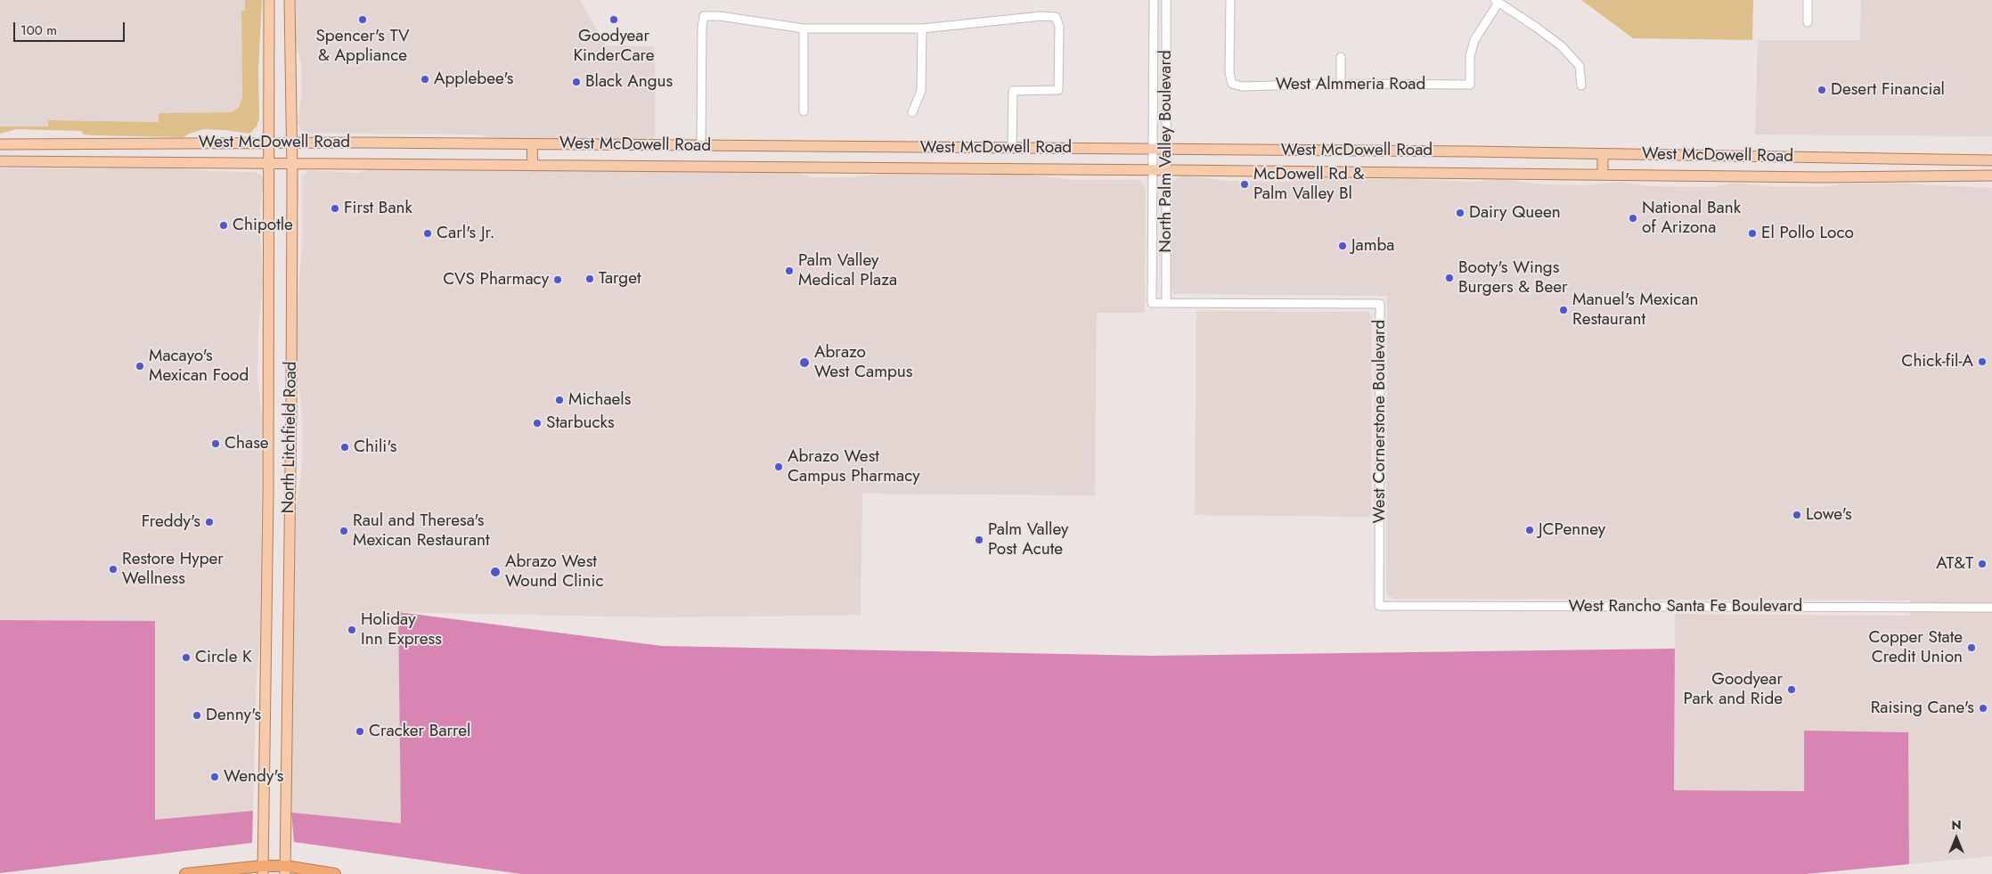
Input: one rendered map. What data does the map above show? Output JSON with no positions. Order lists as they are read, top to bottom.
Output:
{
  "streets": {
    "main road": ["West McDowell Road", "North Litchfield Road"],
    "street": [
      "West Almmeria Road",
      "North Palm Valley Boulevard",
      "West Cornerstone Boulevard",
      "West Rancho Santa Fe Boulevard"
    ]
  },
  "crossings": [
    ["West McDowell Road", "North Palm Valley Boulevard"],
    ["West McDowell Road", "North Litchfield Road"],
    ["North Palm Valley Boulevard", "West Cornerstone Boulevard"],
    ["West Cornerstone Boulevard", "West Rancho Santa Fe Boulevard"]
  ],
  "places": [
    "Spencer's TV & Appliance",
    "Goodyear KinderCare",
    "Applebee's",
    "Black Angus",
    "Desert Financial",
    "McDowell Rd & Palm Valley Bl",
    "First Bank",
    "Dairy Queen",
    "National Bank of Arizona",
    "Chipotle",
    "Carl's Jr.",
    "El Pollo Loco",
    "Jamba",
    "Palm Valley Medical Plaza",
    "Booty's Wings Burgers & Beer",
    "Target",
    "CVS Pharmacy",
    "Manuel's Mexican Restaurant",
    "Chick-fil-A",
    "Abrazo West Campus",
    "Macayo's Mexican Food",
    "Michaels",
    "Starbucks",
    "Chase",
    "Chili's",
    "Abrazo West Campus Pharmacy",
    "Lowe's",
    "Freddy's",
    "JCPenney",
    "Raul and Theresa's Mexican Restaurant",
    "Palm Valley Post Acute",
    "AT&T",
    "Restore Hyper Wellness",
    "Abrazo West Wound Clinic",
    "Holiday Inn Express",
    "Copper State Credit Union",
    "Circle K",
    "Goodyear Park and Ride",
    "Raising Cane's",
    "Denny's",
    "Cracker Barrel",
    "Wendy's"
  ],
  "scale_bar": "100 m",
  "north": "top"
}
